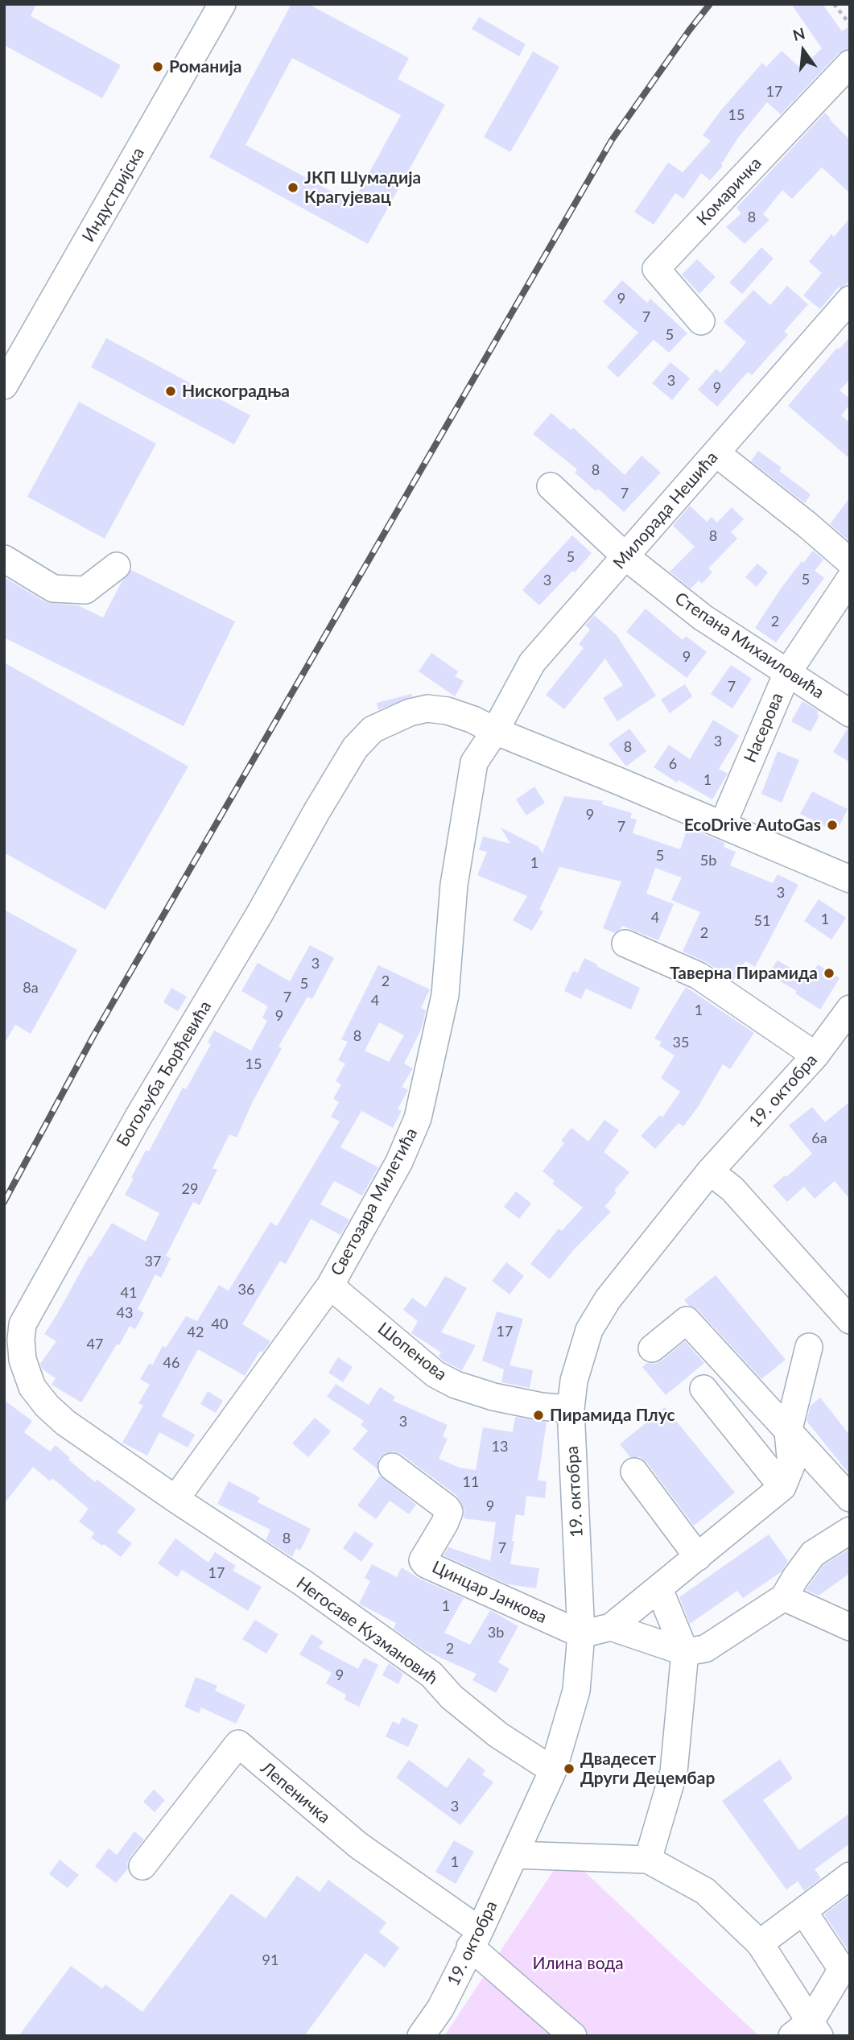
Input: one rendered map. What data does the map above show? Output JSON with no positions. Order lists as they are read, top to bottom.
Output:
{
  "streets": {
    "street": [
      "Комаричка",
      "Индустријска",
      "Милорада Нешића",
      "Степана Михаиловића",
      "Насерова",
      "Богољуба Ђорђевића",
      "19. октобра",
      "Светозара Милетића",
      "Шопенова",
      "Цинцар Јанкова",
      "Негосаве Кузмановић",
      "Лепеничка"
    ]
  },
  "crossings": [
    ["Милорада Нешића", "Степана Михаиловића"],
    ["Милорада Нешића", "Богољуба Ђорђевића"],
    ["Милорада Нешића", "Светозара Милетића"],
    ["Степана Михаиловића", "Насерова"],
    ["Насерова", "Богољуба Ђорђевића"],
    ["Богољуба Ђорђевића", "Светозара Милетића"],
    ["Богољуба Ђорђевића", "Негосаве Кузмановић"],
    ["19. октобра", "Шопенова"],
    ["19. октобра", "Цинцар Јанкова"],
    ["19. октобра", "Негосаве Кузмановић"],
    ["19. октобра", "Лепеничка"],
    ["Светозара Милетића", "Шопенова"],
    ["Светозара Милетића", "Негосаве Кузмановић"]
  ],
  "parks": ["Илина вода"],
  "places": [
    "Романија",
    "ЈКП Шумадија Крагујевац",
    "Нискоградња",
    "EcoDrive AutoGas",
    "Таверна Пирамида",
    "Пирамида Плус",
    "Двадесет Други Децембар"
  ],
  "house_numbers": [
    "17",
    "15",
    "8",
    "9",
    "7",
    "5",
    "3",
    "9",
    "8",
    "7",
    "8",
    "5",
    "5",
    "3",
    "2",
    "9",
    "7",
    "3",
    "8",
    "6",
    "1",
    "9",
    "7",
    "5",
    "5b",
    "1",
    "3",
    "4",
    "1",
    "51",
    "2",
    "3",
    "2",
    "5",
    "8a",
    "7",
    "4",
    "1",
    "9",
    "8",
    "35",
    "15",
    "6a",
    "29",
    "37",
    "36",
    "41",
    "43",
    "40",
    "17",
    "42",
    "47",
    "46",
    "3",
    "13",
    "11",
    "9",
    "8",
    "7",
    "17",
    "1",
    "3b",
    "2",
    "9",
    "3",
    "1",
    "91"
  ],
  "north": "top"
}
